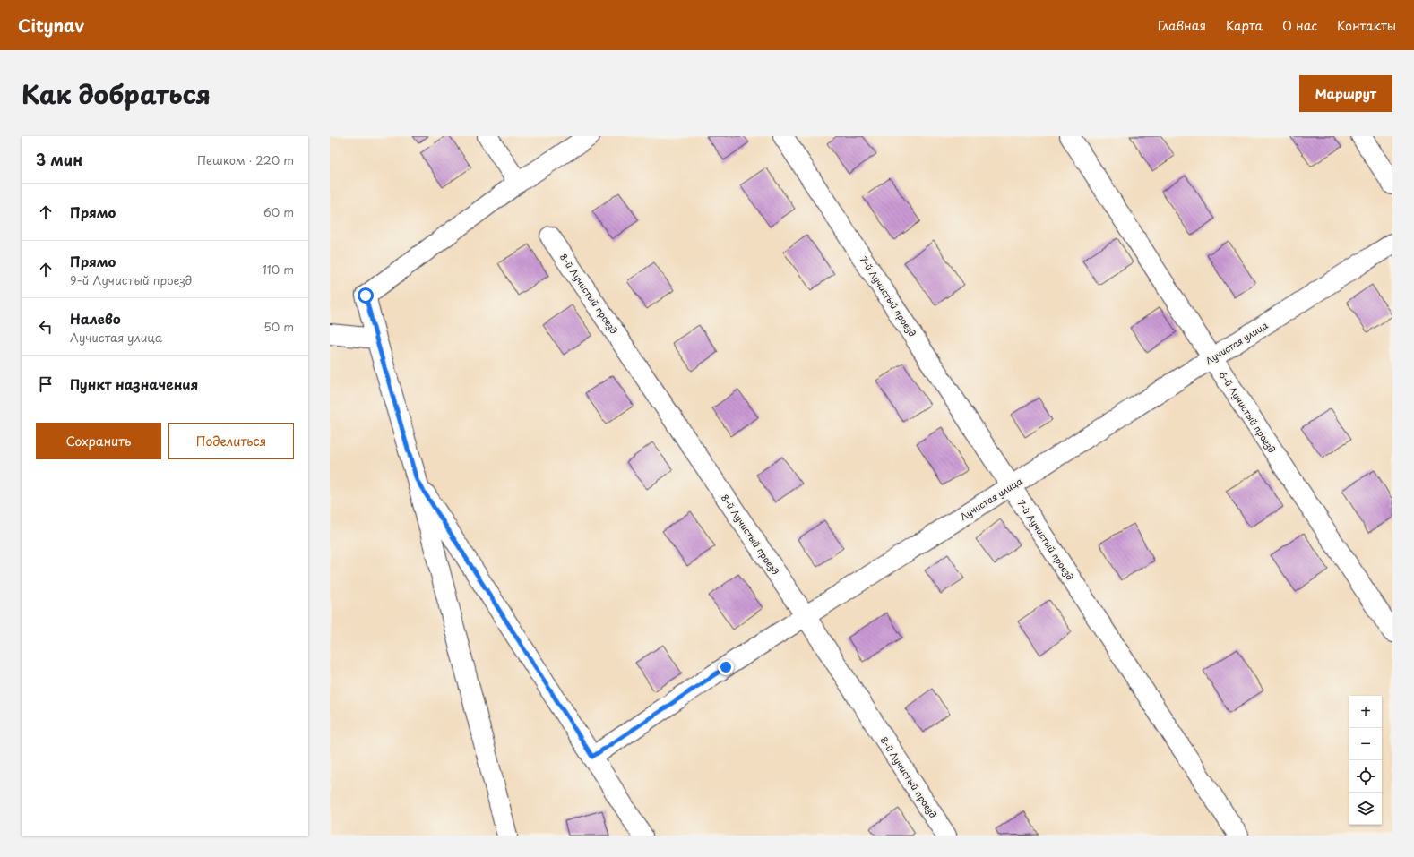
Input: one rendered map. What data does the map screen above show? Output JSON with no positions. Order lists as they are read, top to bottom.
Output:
{
  "streets": {
    "street": [
      "8-й Лучистый проезд",
      "7-й Лучистый проезд",
      "Лучистая улица",
      "6-й Лучистый проезд"
    ]
  },
  "crossings": [
    ["8-й Лучистый проезд", "Лучистая улица"],
    ["7-й Лучистый проезд", "Лучистая улица"],
    ["Лучистая улица", "6-й Лучистый проезд"]
  ],
  "page": {
    "header": "Citynav",
    "nav": [
      "Главная",
      "Карта",
      "О нас",
      "Контакты"
    ],
    "title": "Как добраться",
    "buttons": [
      "Маршрут",
      ["Сохранить", "Поделиться"]
    ],
    "heading": ["3 мин", "Пешком · 220 m"],
    "list": [
      ["Прямо", "60 m"],
      ["Прямо", "9-й Лучистый проезд", "110 m"],
      ["Налево", "Лучистая улица", "50 m"],
      "Пункт назначения"
    ],
    "map_buttons": ["+", "−"]
  }
}
